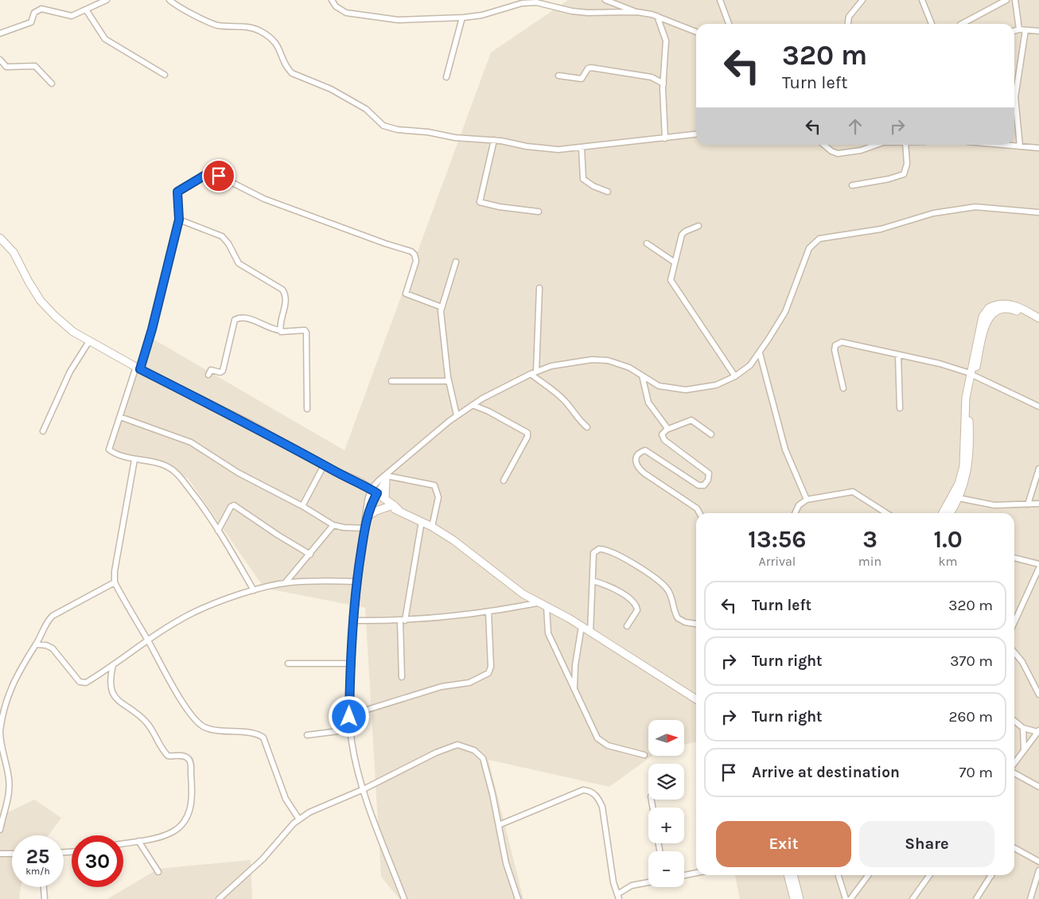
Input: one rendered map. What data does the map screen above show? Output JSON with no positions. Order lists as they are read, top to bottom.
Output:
{
  "north": "right",
  "page": {
    "turn": ["320 m", "Turn left"],
    "eta": [
      "13:56",
      "Arrival",
      "3",
      "min",
      "1.0",
      "km"
    ],
    "list": [
      {
        "name": "Turn left",
        "value": "320 m"
      },
      {
        "name": "Turn right",
        "value": "370 m"
      },
      {
        "name": "Turn right",
        "value": "260 m"
      },
      {
        "name": "Arrive at destination",
        "value": "70 m"
      }
    ],
    "map_buttons": ["+", "−"],
    "buttons": ["Exit", "Share"],
    "speed": "25 km/h",
    "limit": "30"
  }
}
